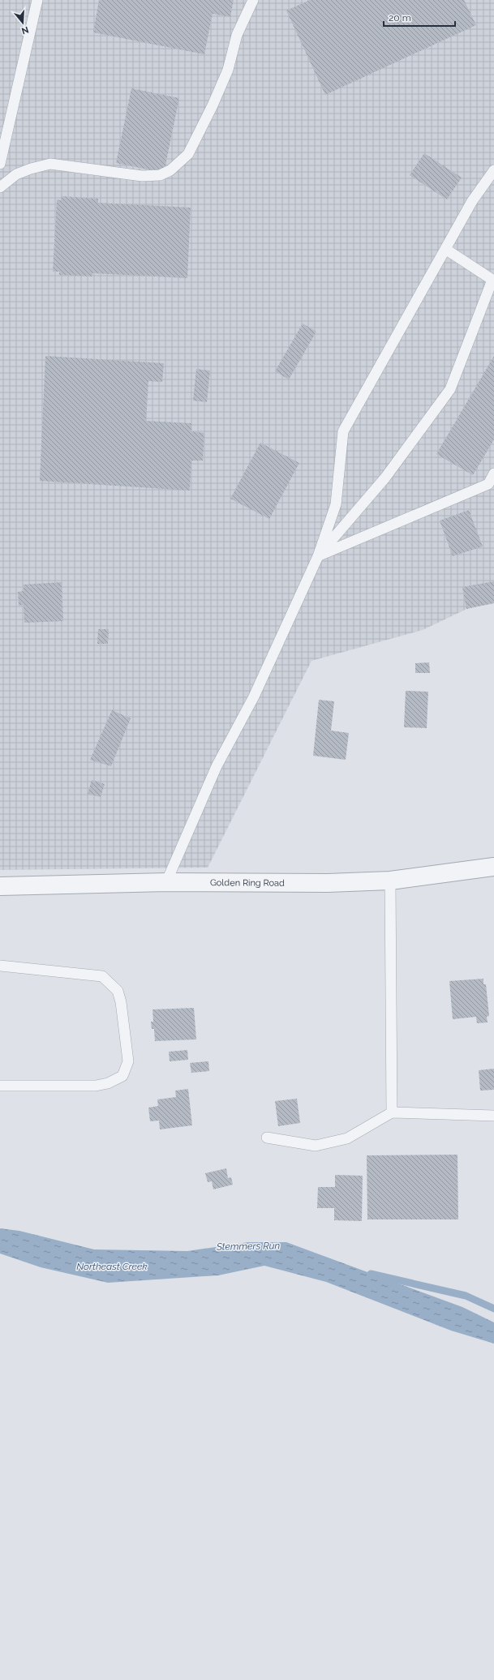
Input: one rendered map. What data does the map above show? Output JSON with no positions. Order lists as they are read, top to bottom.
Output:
{
  "streets": {
    "street": ["Golden Ring Road"]
  },
  "water": ["Stemmers Run", "Northeast Creek"],
  "scale_bar": "20 m",
  "north": "bottom"
}
